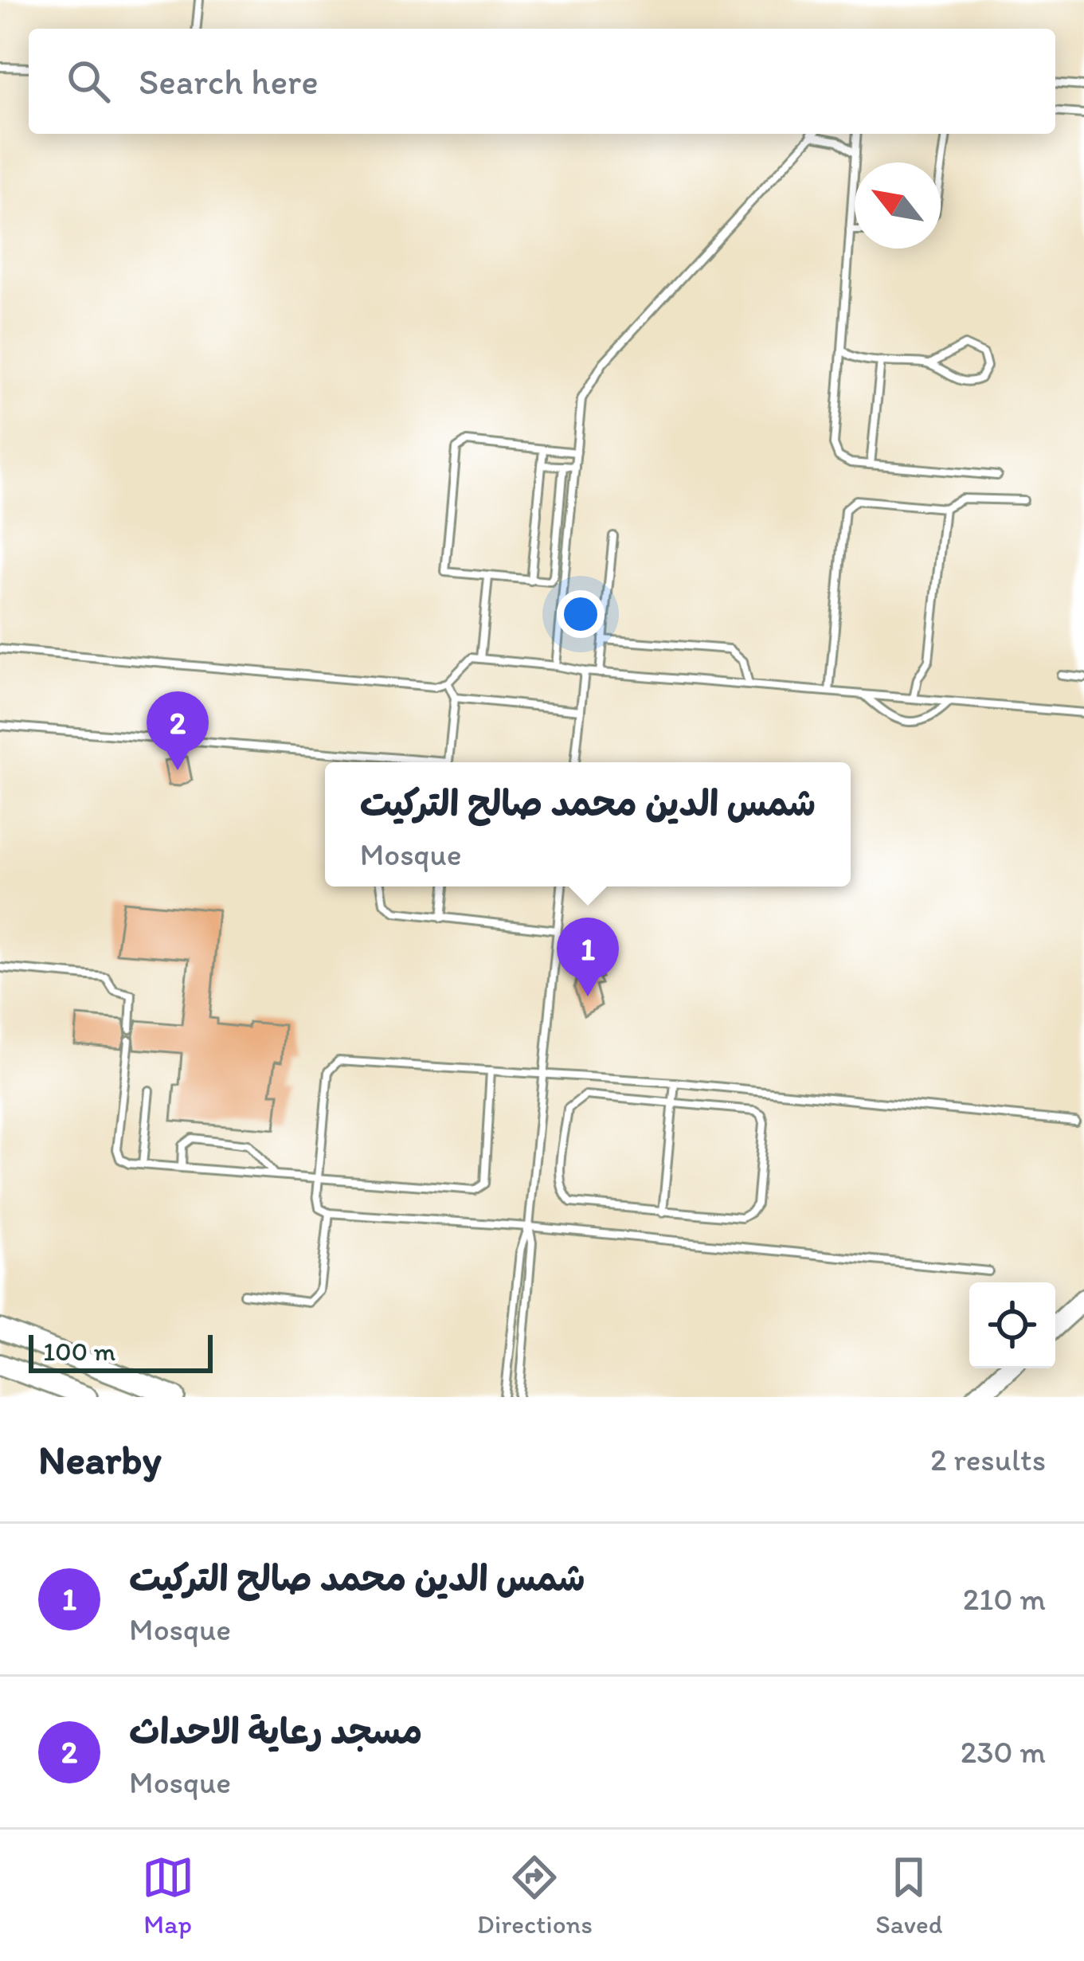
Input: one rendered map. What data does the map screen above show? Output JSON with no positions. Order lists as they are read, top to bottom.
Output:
{
  "scale_bar": "100 m",
  "north": "top left",
  "page": {
    "search": "Search here",
    "pins": ["2", "1"],
    "popup": ["شمس الدين محمد صالح التركيت", "Mosque"],
    "scale": "100 m",
    "heading": ["Nearby", "2 results"],
    "list": [
      {
        "mark": "1",
        "name": "شمس الدين محمد صالح التركيت",
        "note": "Mosque",
        "value": "210 m"
      },
      {
        "mark": "2",
        "name": "مسجد رعاية الاحداث",
        "note": "Mosque",
        "value": "230 m"
      }
    ],
    "nav": ["Map", "Directions", "Saved"]
  }
}
